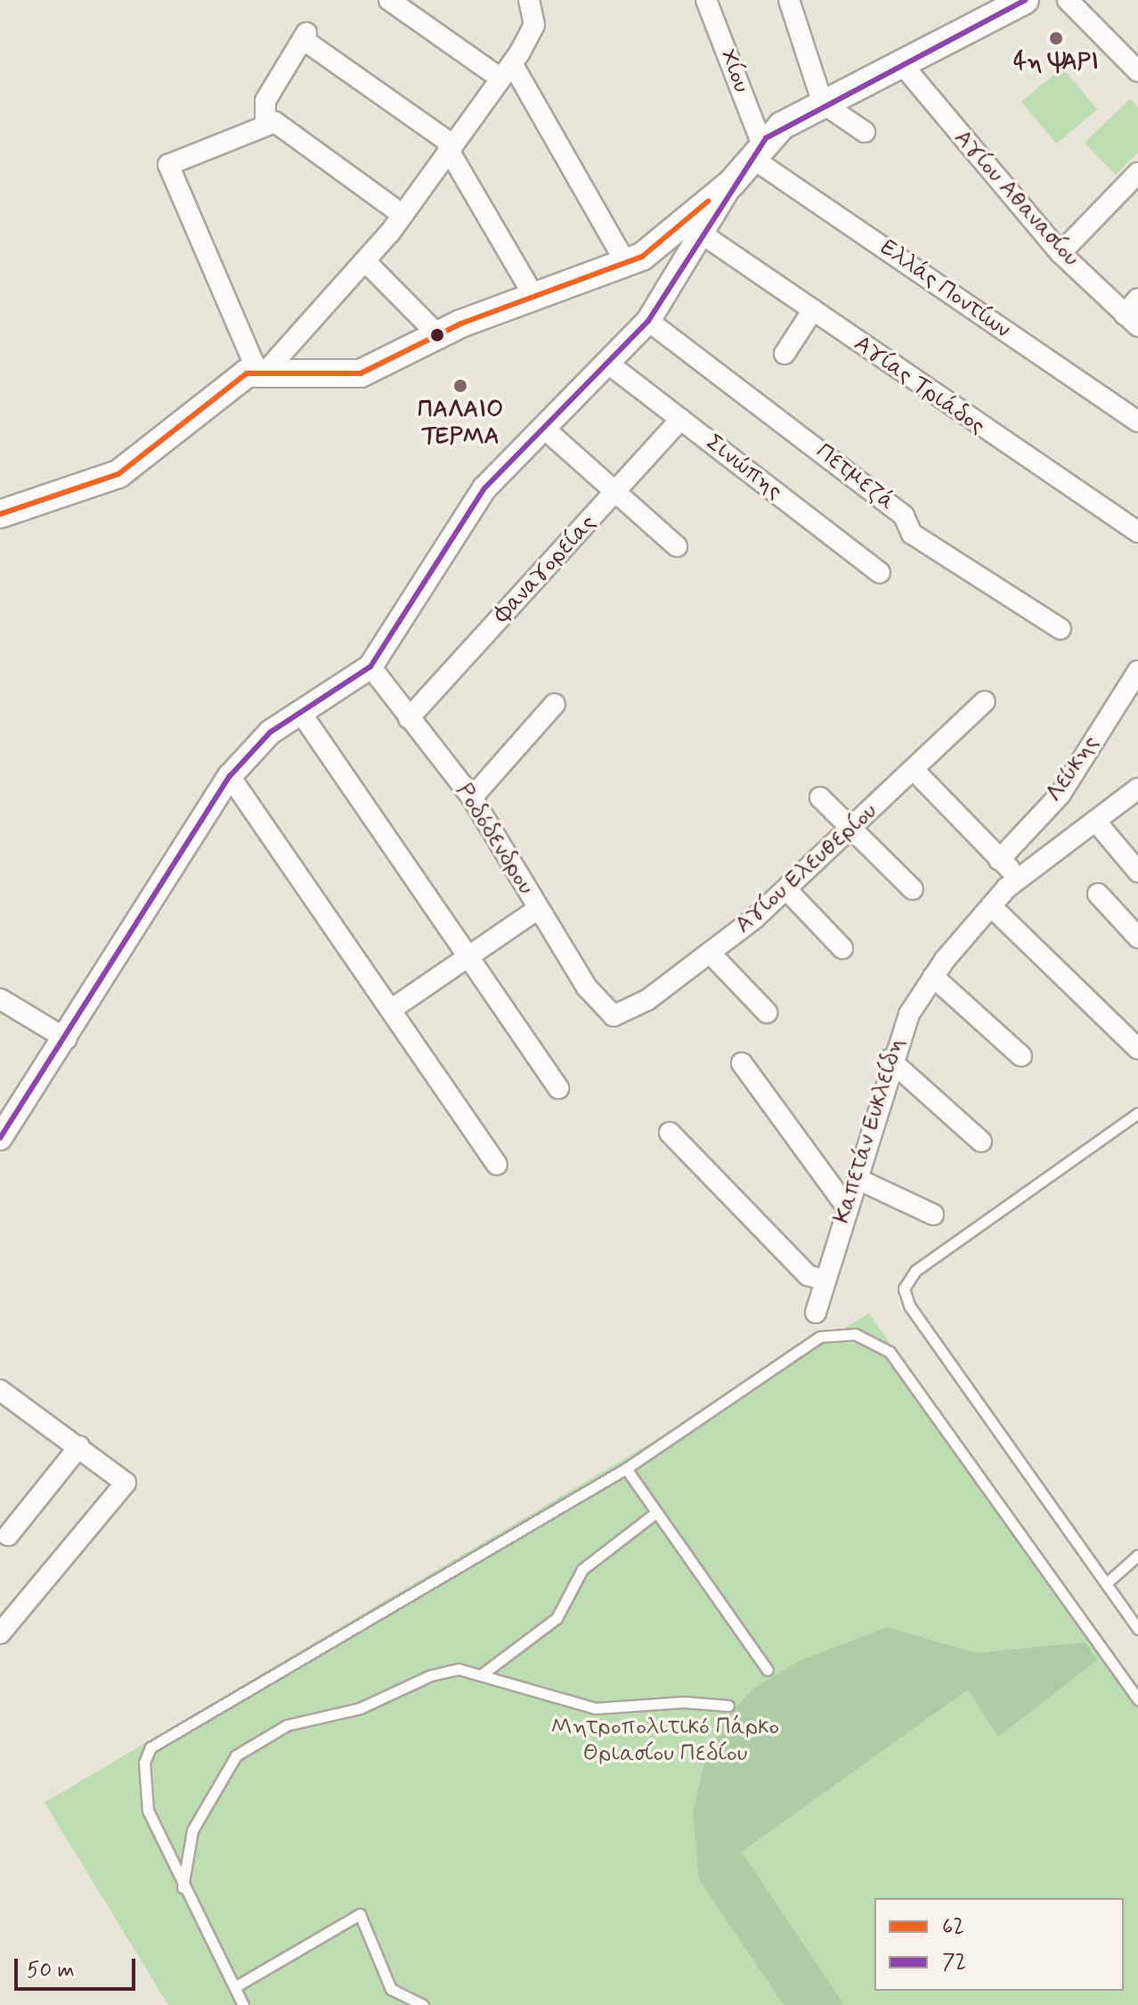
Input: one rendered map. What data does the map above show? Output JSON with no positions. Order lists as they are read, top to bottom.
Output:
{
  "streets": {
    "street": [
      "Χίου",
      "Αγίου Αθανασίου",
      "Ελλάς Ποντίων",
      "Αγίας Τριάδος",
      "Σινώπης",
      "Πετμεζά",
      "Φαναγορείας",
      "Λεύκης",
      "Ροδόδενδρου",
      "Αγίου Ελευθερίου",
      "Καπετάν Ευκλείδη"
    ]
  },
  "crossings": [
    ["Χίου", "Ελλάς Ποντίων"],
    ["Σινώπης", "Φαναγορείας"],
    ["Φαναγορείας", "Ροδόδενδρου"],
    ["Ροδόδενδρου", "Αγίου Ελευθερίου"]
  ],
  "parks": ["Μητροπολιτικό Πάρκο Θριασίου Πεδίου"],
  "places": ["4η ΨΑΡΙ", "ΠΑΛΑΙΟ ΤΕΡΜΑ"],
  "lines": ["transit line 72", "transit line 62"],
  "legend": ["62", "72"],
  "scale_bar": "50 m"
}
